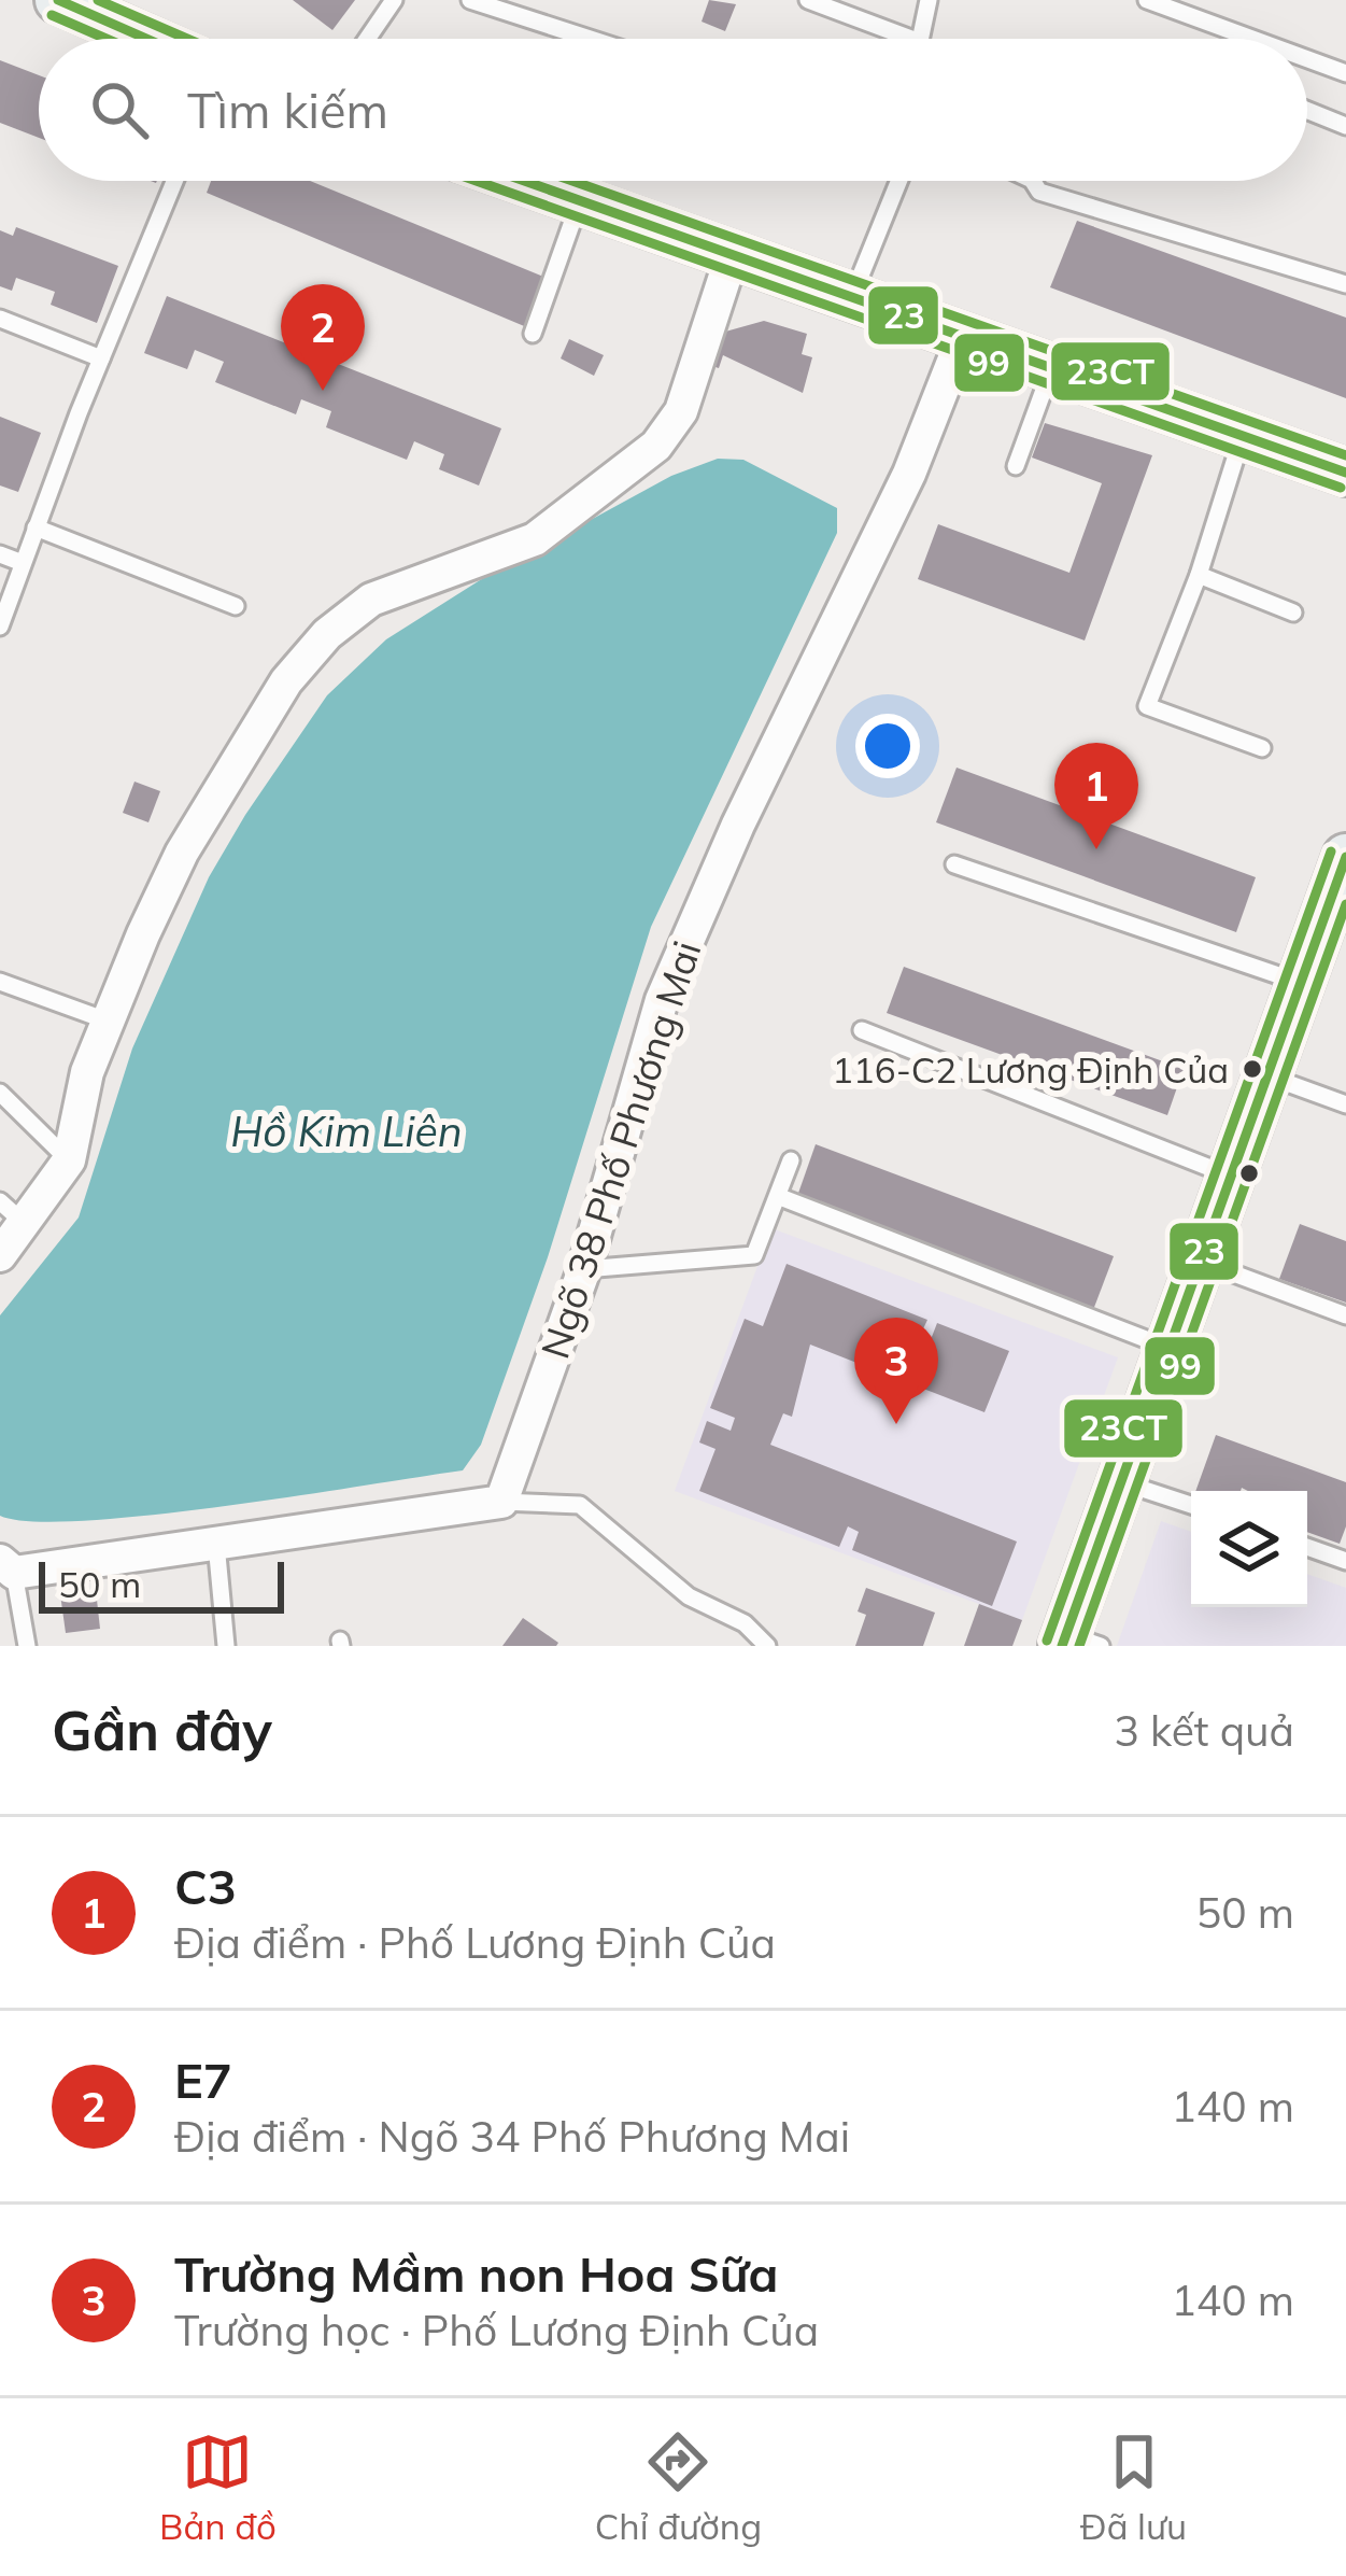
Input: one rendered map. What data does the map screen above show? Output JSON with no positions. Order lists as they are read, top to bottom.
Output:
{
  "streets": {
    "street": ["Ngõ 38 Phố Phương Mai"]
  },
  "water": ["Hồ Kim Liên"],
  "places": ["116-C2 Lương Định Của"],
  "lines": ["transit line 23", "transit line 23CT", "transit line 99"],
  "scale_bar": "50 m",
  "page": {
    "search": "Tìm kiếm",
    "pins": ["2", "1", "3"],
    "scale": "50 m",
    "heading": ["Gần đây", "3 kết quả"],
    "list": [
      {
        "mark": "1",
        "name": "C3",
        "note": "Địa điểm · Phố Lương Định Của",
        "value": "50 m"
      },
      {
        "mark": "2",
        "name": "E7",
        "note": "Địa điểm · Ngõ 34 Phố Phương Mai",
        "value": "140 m"
      },
      {
        "mark": "3",
        "name": "Trường Mầm non Hoa Sữa",
        "note": "Trường học · Phố Lương Định Của",
        "value": "140 m"
      }
    ],
    "nav": ["Bản đồ", "Chỉ đường", "Đã lưu"]
  }
}
